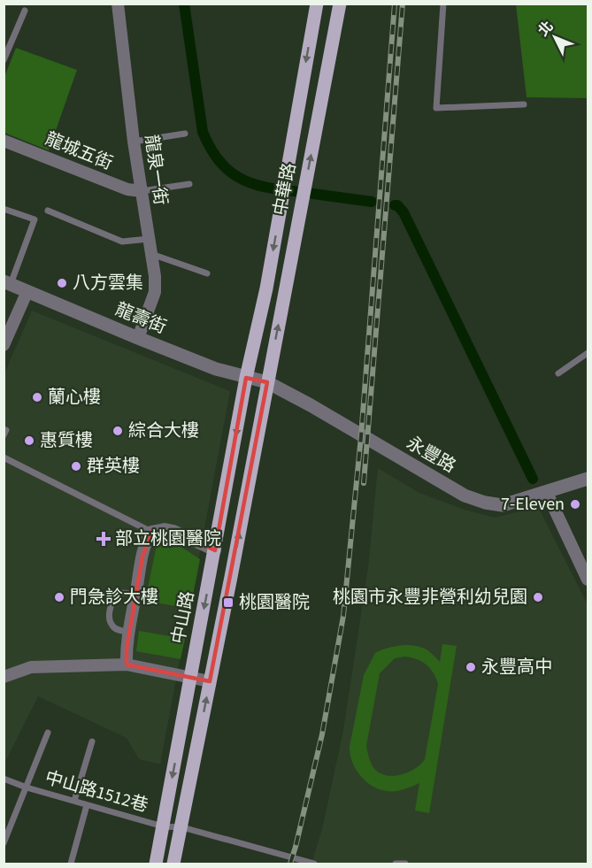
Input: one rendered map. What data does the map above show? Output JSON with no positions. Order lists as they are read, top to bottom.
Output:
{
  "streets": {
    "main road": ["中華路", "中山路"],
    "street": [
      "龍城五街",
      "龍泉一街",
      "龍壽街",
      "永豐路"
    ],
    "lane": ["中山路1512巷"]
  },
  "crossings": [
    ["龍城五街", "龍泉一街"],
    ["龍泉一街", "龍壽街"],
    ["中華路", "龍壽街"],
    ["中華路", "永豐路"],
    ["中華路", "中山路"],
    ["龍壽街", "永豐路"],
    ["龍壽街", "中山路"],
    ["中山路", "中山路1512巷"]
  ],
  "places": {
    "other": [
      "八方雲集",
      "蘭心樓",
      "綜合大樓",
      "惠質樓",
      "群英樓",
      "7-Eleven",
      "門急診大樓",
      "桃園市永豐非營利幼兒園",
      "永豐高中"
    ],
    "health": ["部立桃園醫院"],
    "transit": ["桃園醫院"]
  },
  "north": "top left"
}
